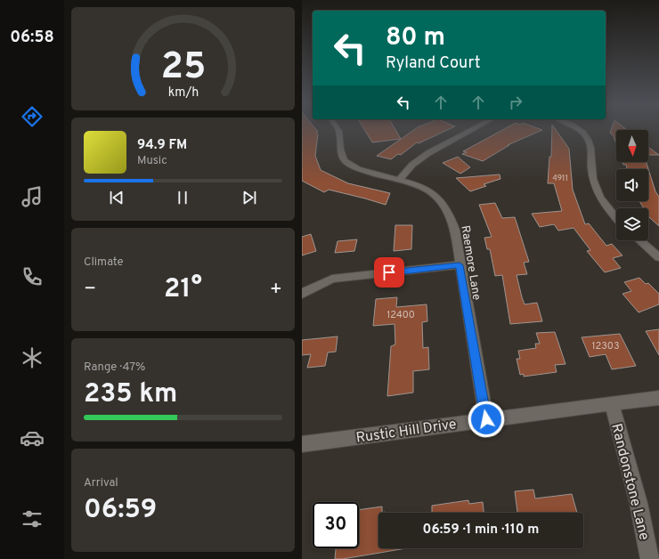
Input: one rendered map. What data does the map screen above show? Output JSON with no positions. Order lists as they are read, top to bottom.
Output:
{
  "streets": {
    "street": ["Raemore Lane", "Rustic Hill Drive", "Randonstone Lane"]
  },
  "crossings": [
    ["Raemore Lane", "Rustic Hill Drive"],
    ["Rustic Hill Drive", "Randonstone Lane"]
  ],
  "house_numbers": ["4911", "12400", "12303"],
  "north": "bottom",
  "page": {
    "tabs": "06:58",
    "turn": ["80 m", "Ryland Court"],
    "song": ["94.9 FM", "Music"],
    "tile": [
      "Climate",
      ["Range · 47%", "235 km"],
      ["Arrival", "06:59"]
    ],
    "heat": ["−", "21°", "+"],
    "limit": "30",
    "trip": "06:59 · 1 min · 110 m",
    "gauge": ["25", "km/h"]
  }
}
